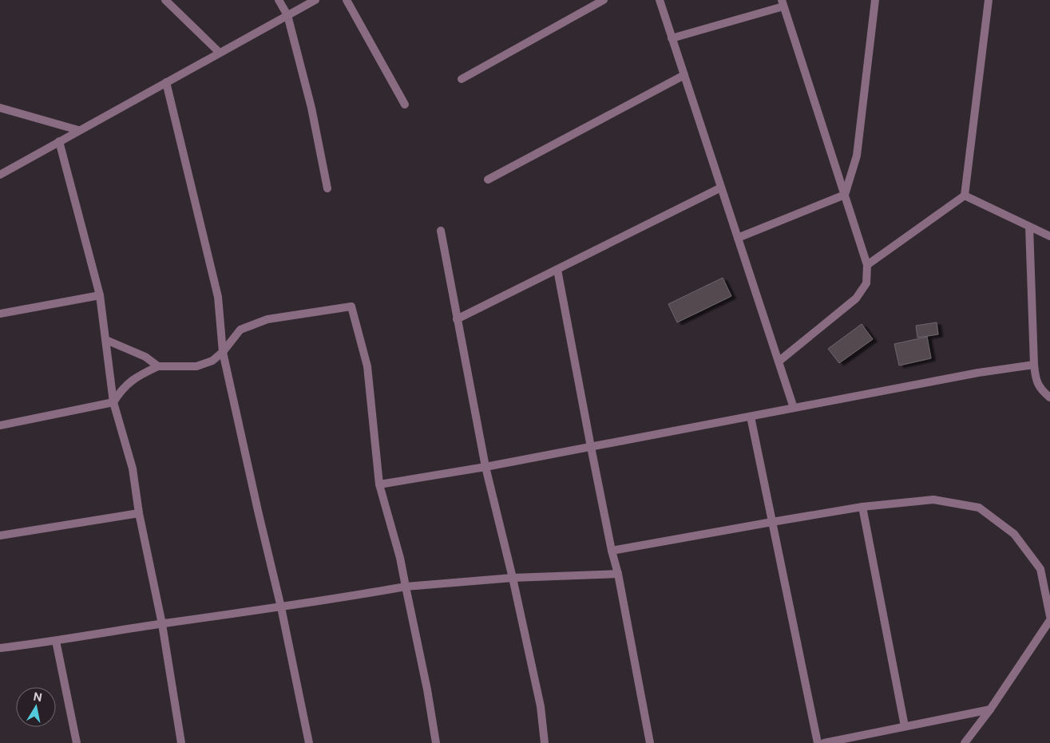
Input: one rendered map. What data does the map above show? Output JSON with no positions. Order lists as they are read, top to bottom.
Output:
{
  "north": "top"
}
